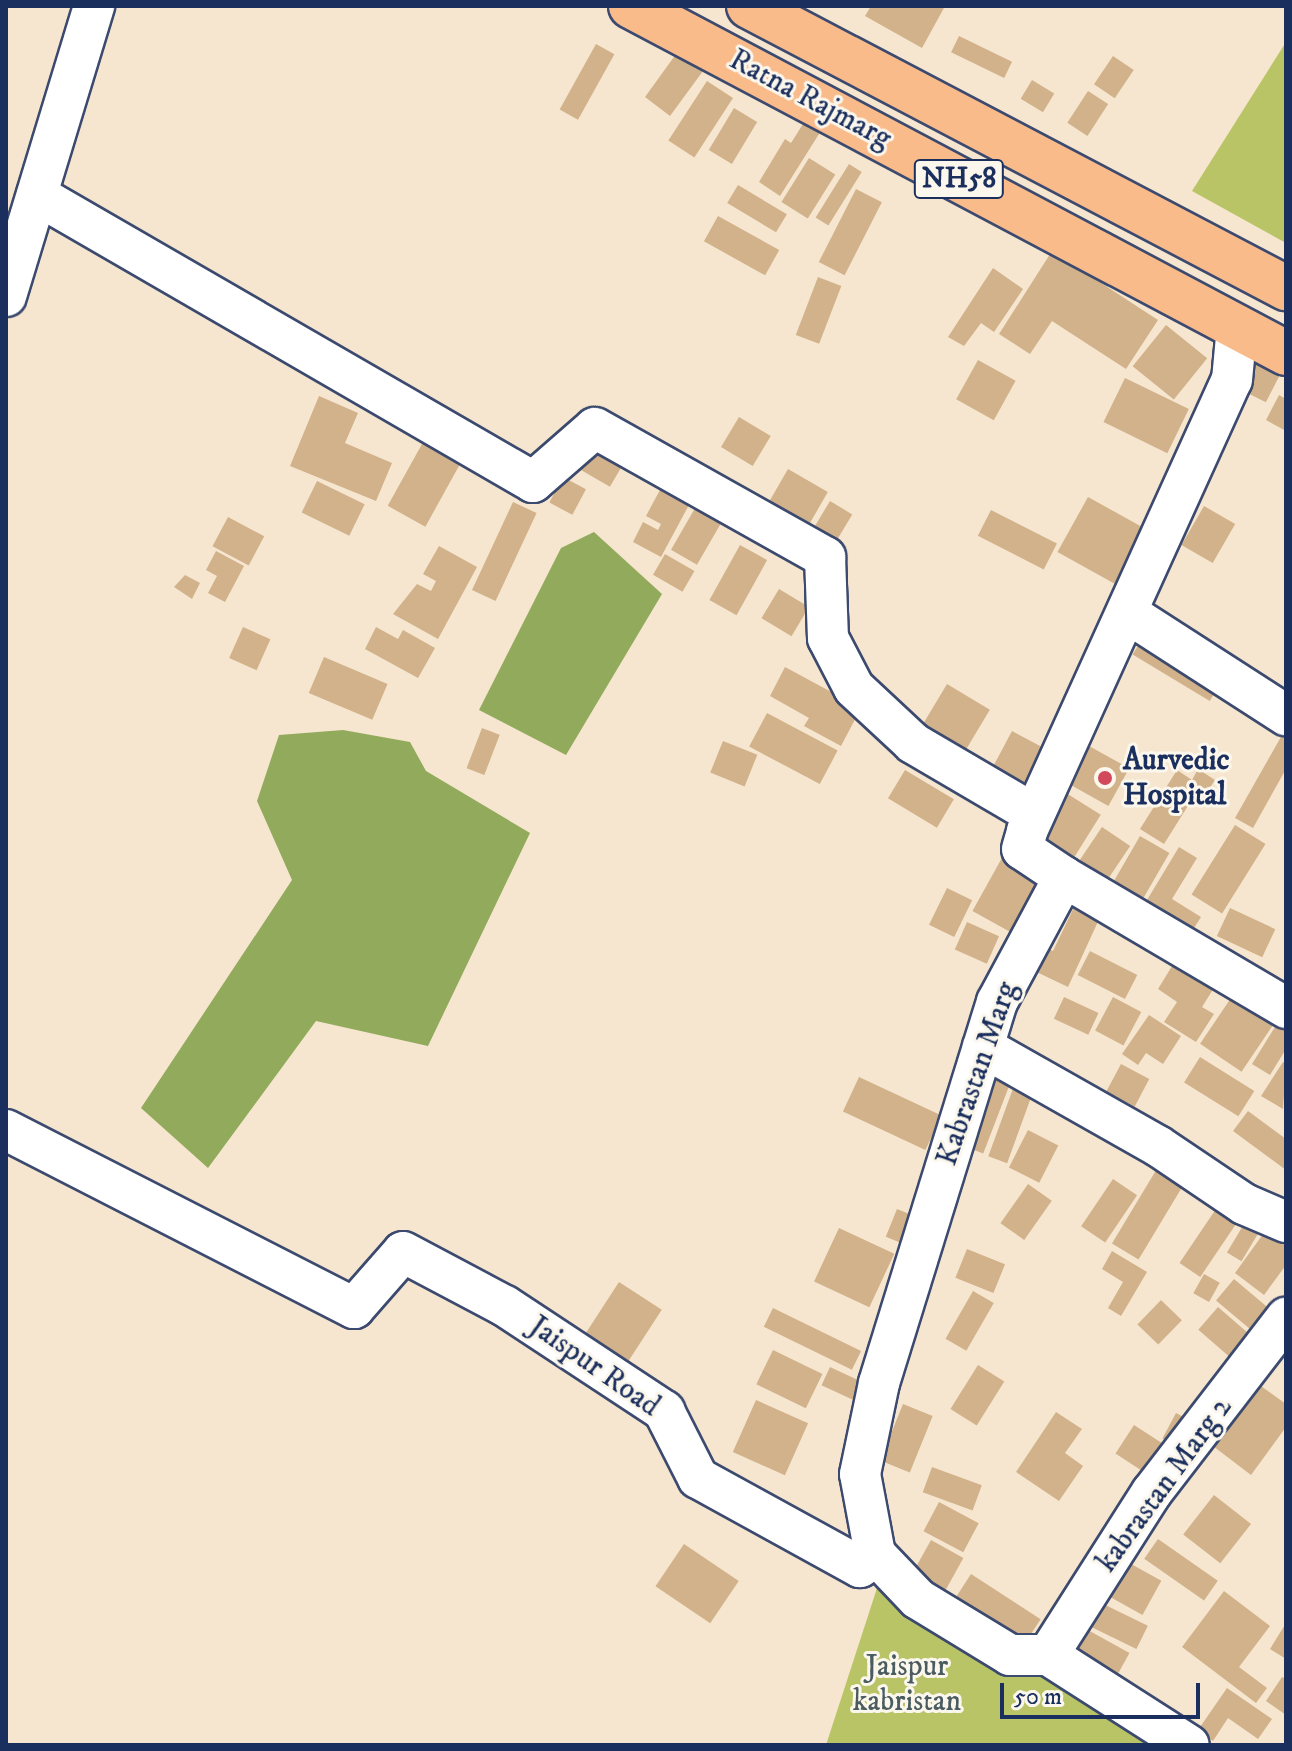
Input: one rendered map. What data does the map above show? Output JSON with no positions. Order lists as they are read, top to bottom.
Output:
{
  "streets": {
    "highway": ["Ratna Rajmarg", "NH58"],
    "street": ["Kabrastan Marg", "Jaispur Road", "kabrastan Marg 2"]
  },
  "crossings": [
    ["Kabrastan Marg", "Jaispur Road"]
  ],
  "parks": ["Jaispur kabristan"],
  "places": ["Aurvedic Hospital"],
  "scale_bar": "50 m"
}
